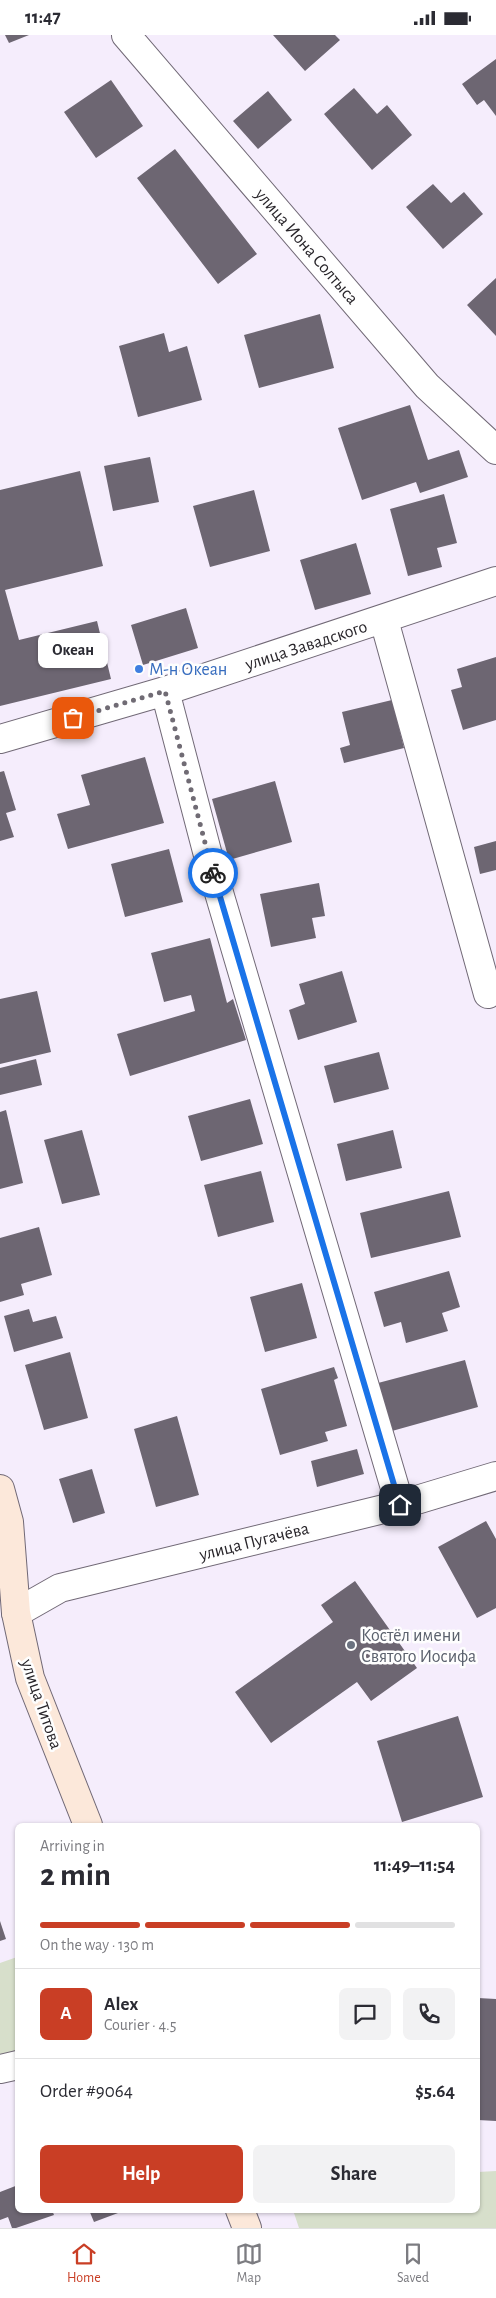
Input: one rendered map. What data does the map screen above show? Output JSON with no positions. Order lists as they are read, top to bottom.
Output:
{
  "streets": {
    "street": [
      "улица Иона Солтыса",
      "улица Завадского",
      "улица Пугачёва",
      "улица Титова"
    ]
  },
  "crossings": [
    ["улица Пугачёва", "улица Титова"]
  ],
  "places": ["М-н Океан", "Океан", "Костёл имени Святого Иосифа"],
  "page": {
    "status": "11:47",
    "bubble": "Океан",
    "heading": ["2 min", "Arriving in", "11:49–11:54"],
    "panel": [
      "Alex",
      "Courier · 4.5",
      "Order #9064",
      "$5.64"
    ],
    "bar": "On the way · 130 m",
    "round": "A",
    "buttons": ["Help", "Share"],
    "tabs": ["Home", "Map", "Saved"]
  }
}
